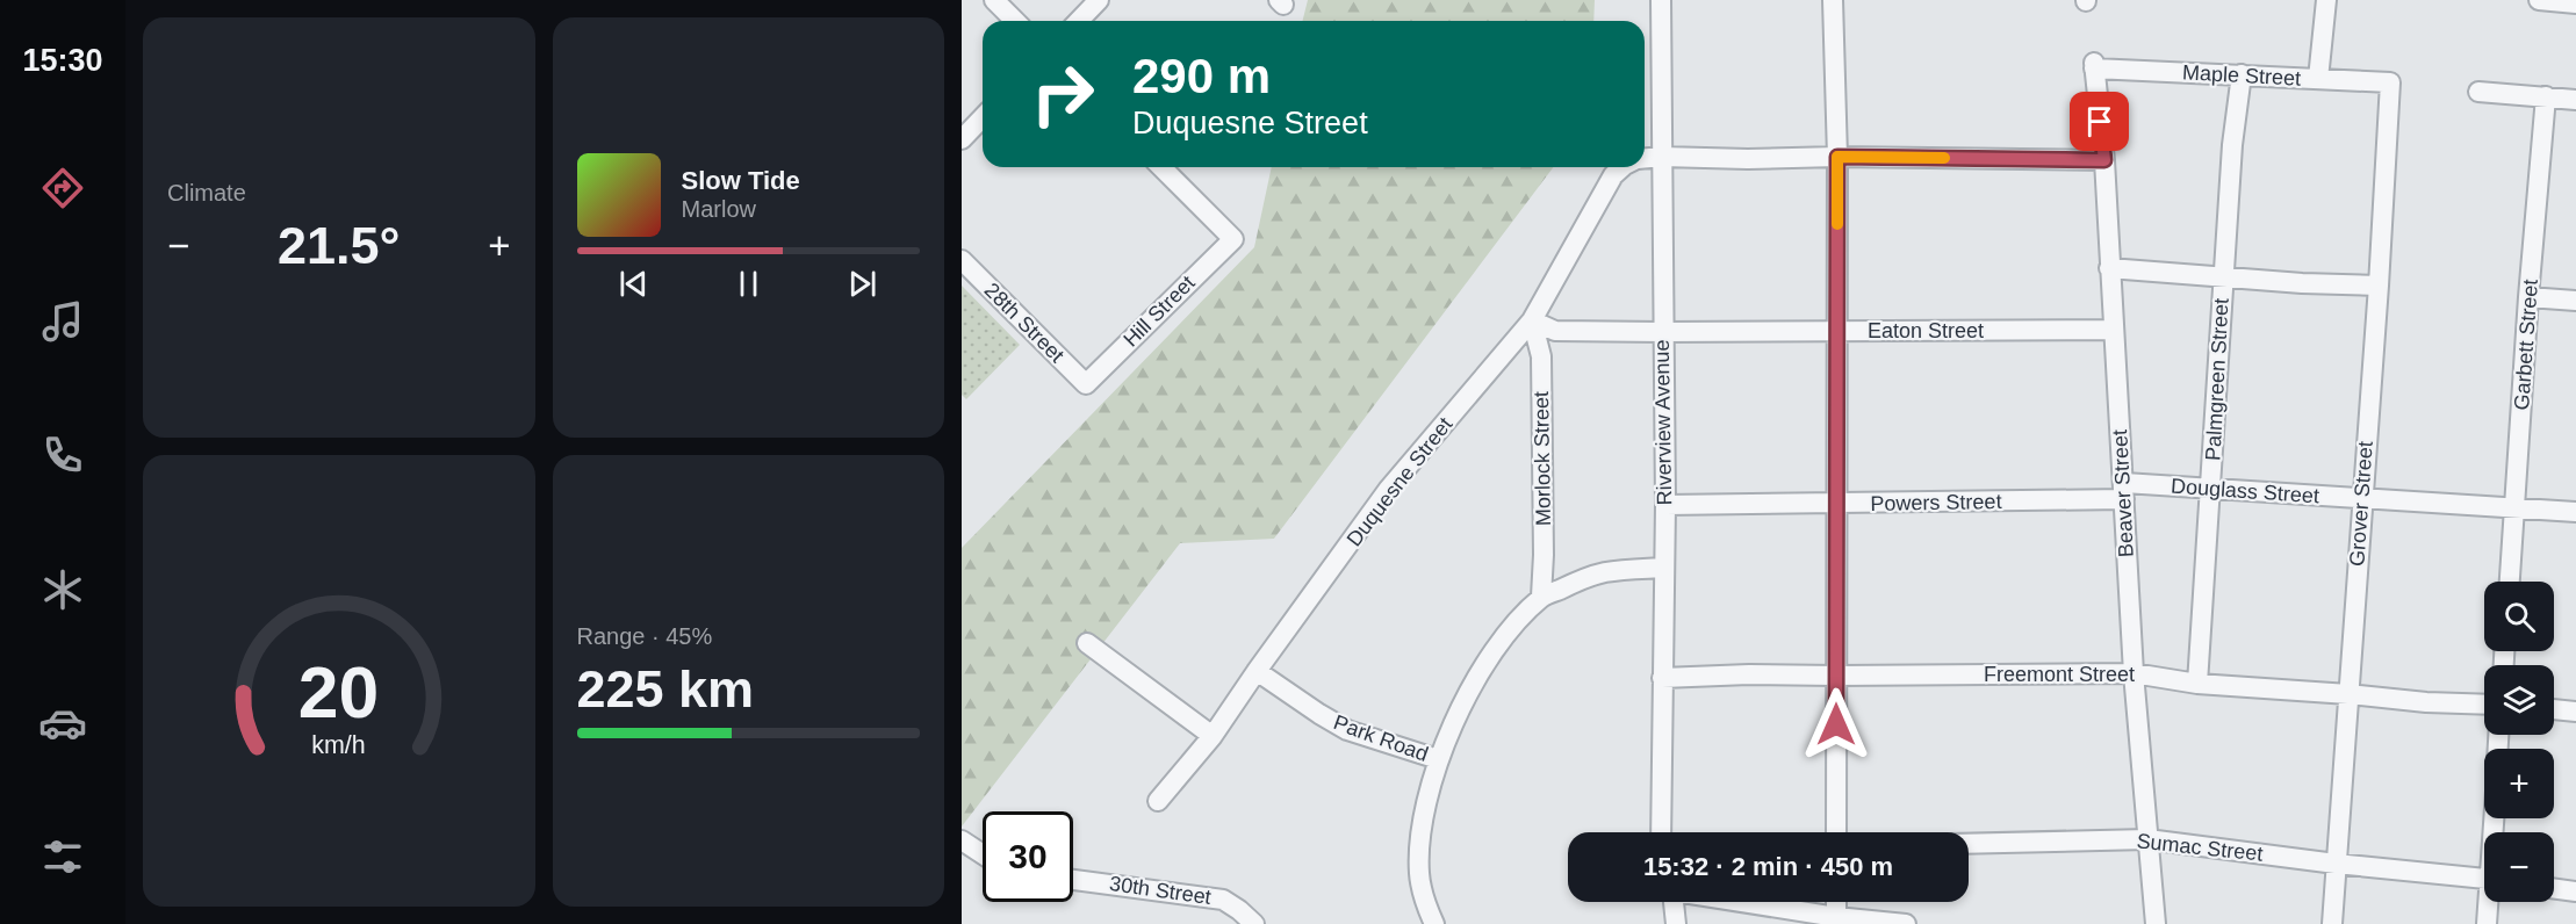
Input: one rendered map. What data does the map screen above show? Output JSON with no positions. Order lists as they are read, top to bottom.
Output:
{
  "streets": {
    "street": [
      "Maple Street",
      "Hill Street",
      "28th Street",
      "Eaton Street",
      "Garbett Street",
      "Palmgreen Street",
      "Riverview Avenue",
      "Morlock Street",
      "Duquesne Street",
      "Douglass Street",
      "Beaver Street",
      "Powers Street",
      "Grover Street",
      "Freemont Street",
      "Park Road",
      "Sumac Street",
      "30th Street"
    ]
  },
  "crossings": [
    ["Maple Street", "Palmgreen Street"],
    ["Maple Street", "Beaver Street"],
    ["Maple Street", "Grover Street"],
    ["Hill Street", "28th Street"],
    ["Eaton Street", "Riverview Avenue"],
    ["Eaton Street", "Morlock Street"],
    ["Eaton Street", "Duquesne Street"],
    ["Eaton Street", "Beaver Street"],
    ["Garbett Street", "Douglass Street"],
    ["Palmgreen Street", "Douglass Street"],
    ["Palmgreen Street", "Freemont Street"],
    ["Riverview Avenue", "Duquesne Street"],
    ["Riverview Avenue", "Powers Street"],
    ["Riverview Avenue", "Freemont Street"],
    ["Morlock Street", "Duquesne Street"],
    ["Duquesne Street", "Beaver Street"],
    ["Duquesne Street", "Park Road"],
    ["Douglass Street", "Beaver Street"],
    ["Douglass Street", "Powers Street"],
    ["Douglass Street", "Grover Street"],
    ["Beaver Street", "Powers Street"],
    ["Beaver Street", "Freemont Street"],
    ["Beaver Street", "Sumac Street"],
    ["Grover Street", "Freemont Street"],
    ["Grover Street", "Sumac Street"]
  ],
  "page": {
    "tabs": "15:30",
    "tile": [
      "Climate",
      ["Range · 45%", "225 km"]
    ],
    "turn": ["290 m", "Duquesne Street"],
    "song": ["Slow Tide", "Marlow"],
    "heat": ["−", "21.5°", "+"],
    "map_buttons": ["+", "−"],
    "limit": "30",
    "trip": "15:32 · 2 min · 450 m",
    "gauge": ["20", "km/h"]
  }
}
